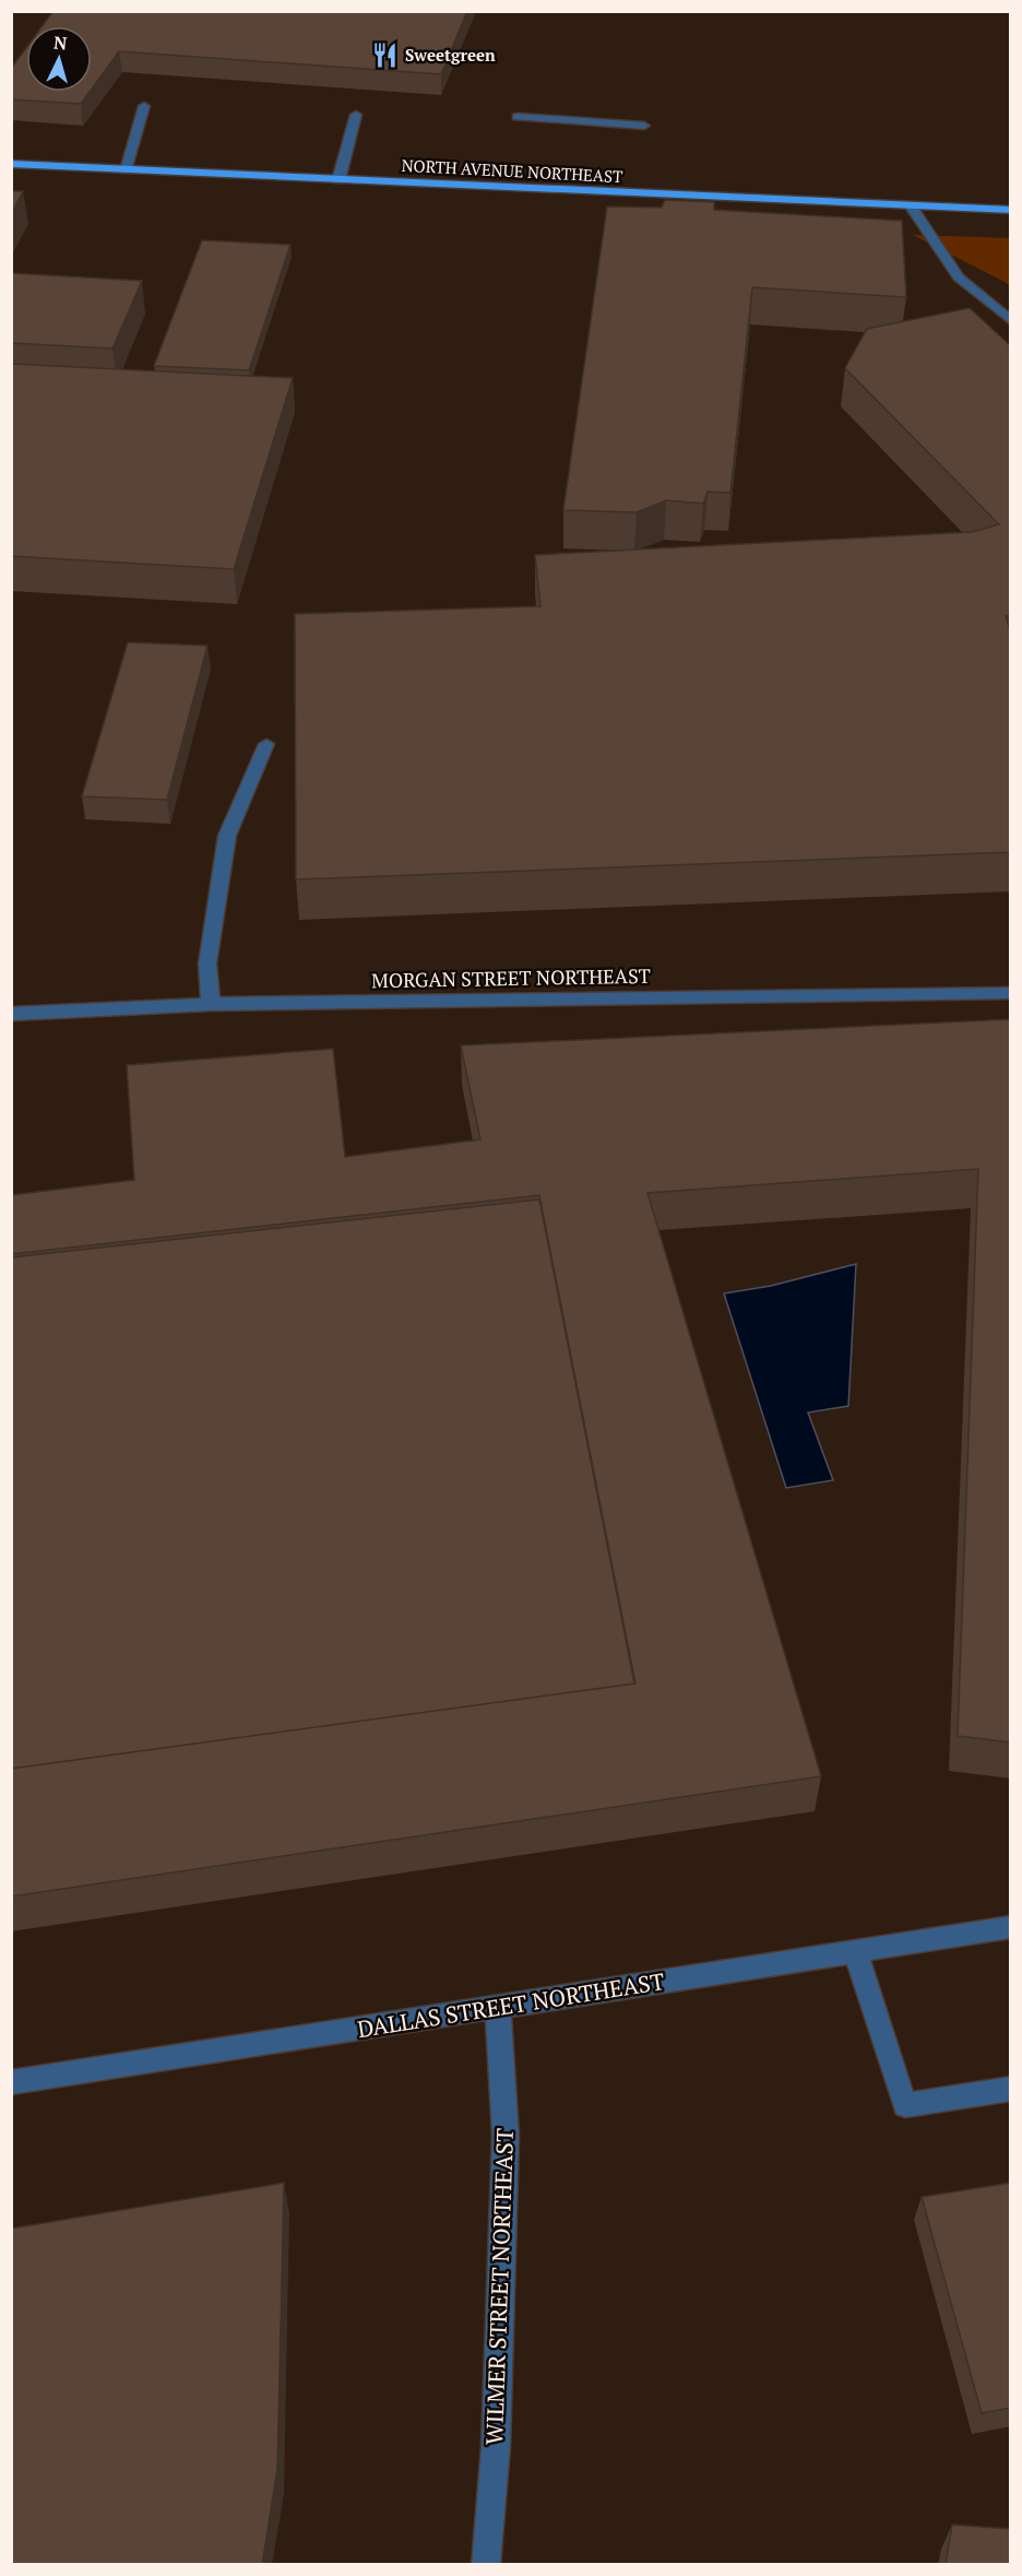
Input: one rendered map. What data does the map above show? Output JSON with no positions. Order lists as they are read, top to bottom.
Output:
{
  "streets": {
    "main road": ["NORTH AVENUE NORTHEAST"],
    "street": ["MORGAN STREET NORTHEAST", "DALLAS STREET NORTHEAST", "WILMER STREET NORTHEAST"]
  },
  "crossings": [
    ["DALLAS STREET NORTHEAST", "WILMER STREET NORTHEAST"]
  ],
  "places": {
    "restaurant": ["Sweetgreen"]
  },
  "north": "top"
}
